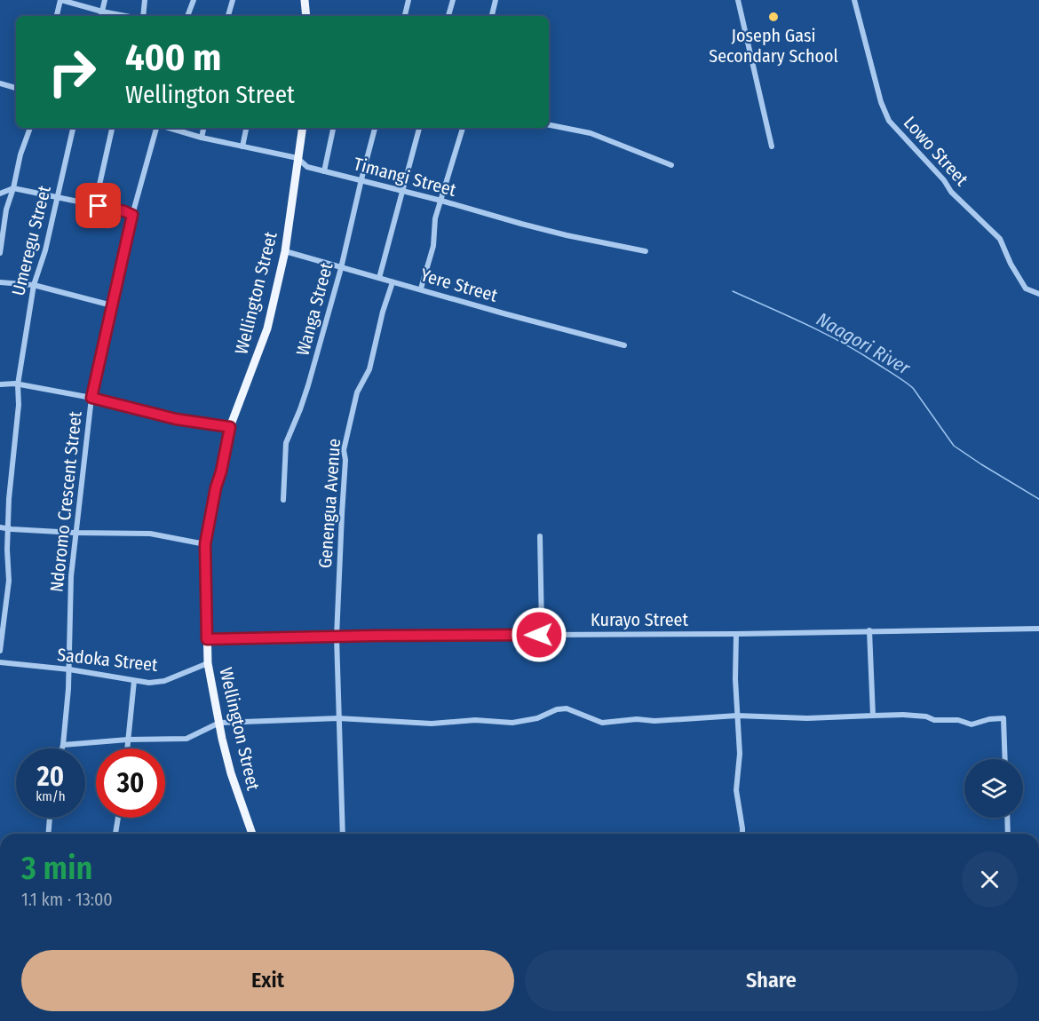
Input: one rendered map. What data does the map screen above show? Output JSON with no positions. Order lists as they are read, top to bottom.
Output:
{
  "streets": {
    "main road": ["Wellington Street"],
    "street": [
      "Lowo Street",
      "Timangi Street",
      "Umeregu Street",
      "Yere Street",
      "Wanga Street",
      "Ndoromo Crescent Street",
      "Genengua Avenue",
      "Kurayo Street",
      "Sadoka Street"
    ]
  },
  "crossings": [
    ["Timangi Street", "Wellington Street"],
    ["Timangi Street", "Wanga Street"],
    ["Yere Street", "Wellington Street"],
    ["Yere Street", "Wanga Street"],
    ["Yere Street", "Genengua Avenue"],
    ["Wellington Street", "Kurayo Street"],
    ["Wellington Street", "Sadoka Street"],
    ["Ndoromo Crescent Street", "Sadoka Street"],
    ["Genengua Avenue", "Kurayo Street"]
  ],
  "water": ["Naagori River"],
  "places": ["Joseph Gasi Secondary School"],
  "page": {
    "turn": ["400 m", "Wellington Street"],
    "speed": "20 km/h",
    "limit": "30",
    "heading": ["3 min", "1.1 km · 13:00"],
    "buttons": ["Exit", "Share"]
  }
}
